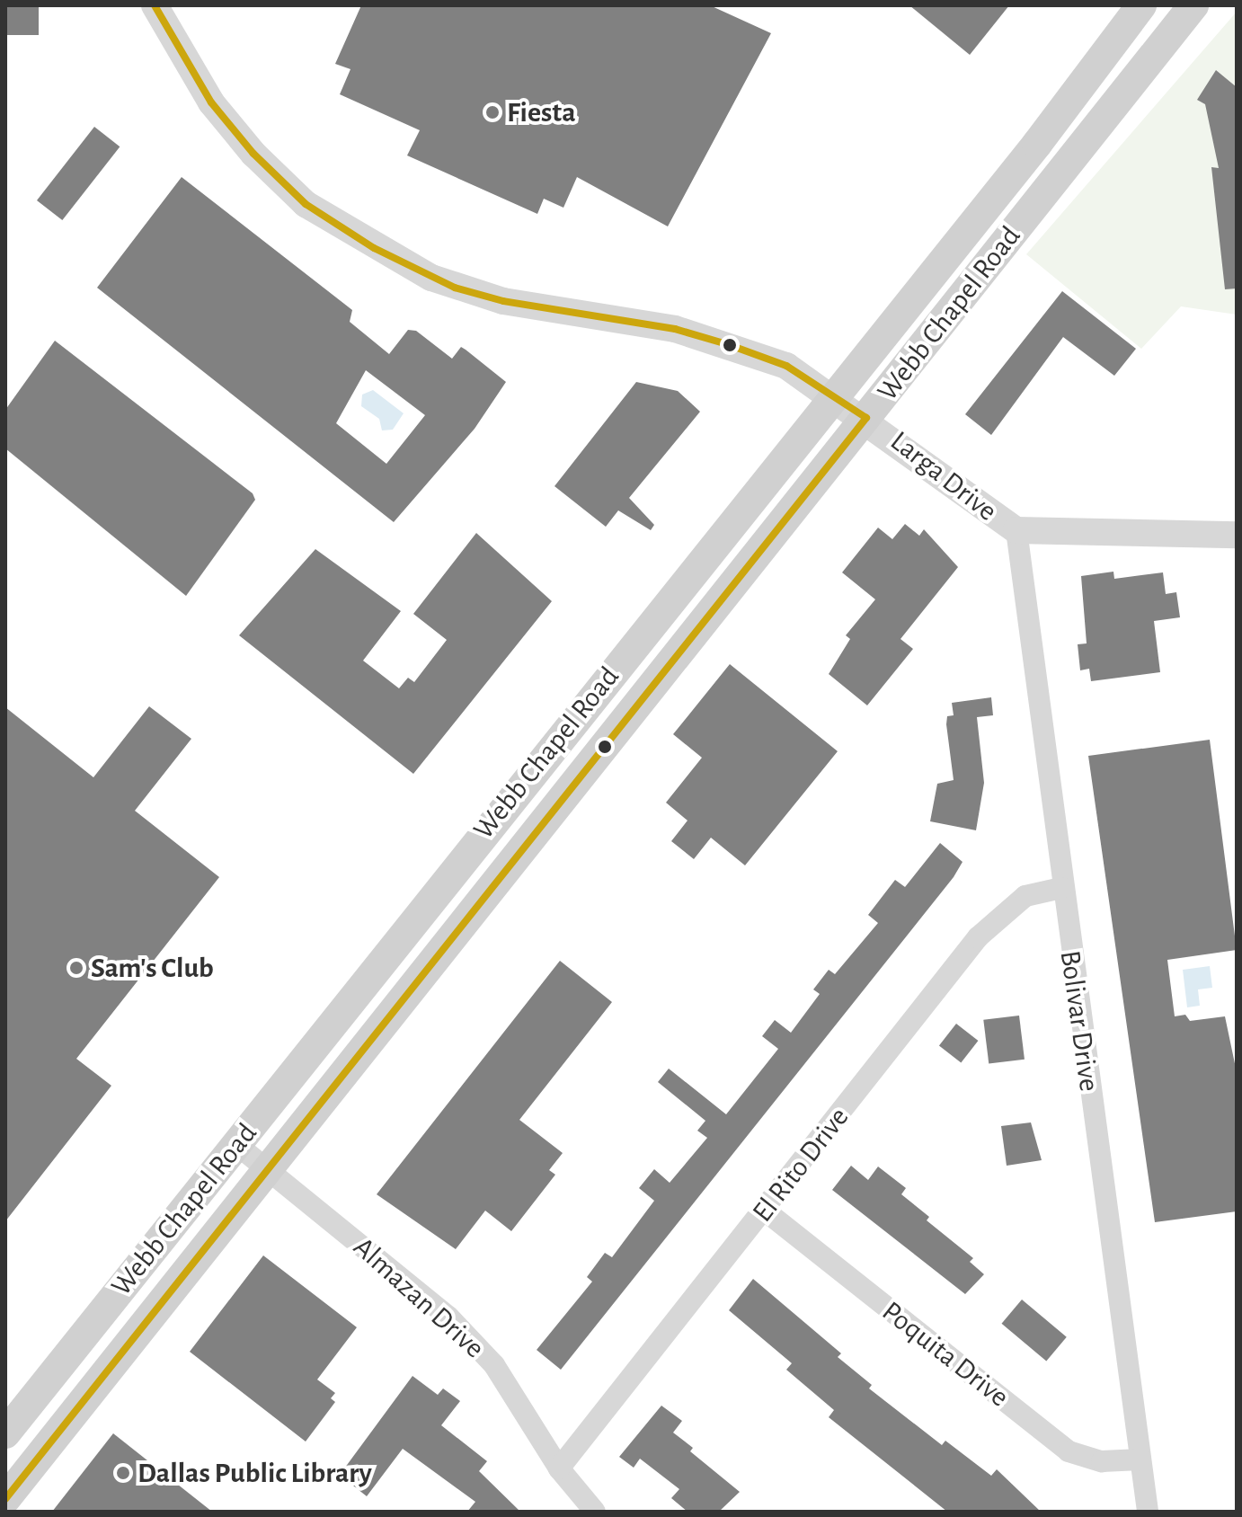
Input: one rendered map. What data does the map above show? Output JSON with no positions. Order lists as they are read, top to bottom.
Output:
{
  "streets": {
    "main road": ["Webb Chapel Road"],
    "street": [
      "Larga Drive",
      "Bolivar Drive",
      "El Rito Drive",
      "Almazan Drive",
      "Poquita Drive"
    ]
  },
  "crossings": [
    ["Webb Chapel Road", "Larga Drive"],
    ["Webb Chapel Road", "Almazan Drive"],
    ["Larga Drive", "Bolivar Drive"],
    ["Bolivar Drive", "El Rito Drive"],
    ["Bolivar Drive", "Poquita Drive"],
    ["El Rito Drive", "Almazan Drive"],
    ["El Rito Drive", "Poquita Drive"]
  ],
  "places": ["Fiesta", "Sam's Club", "Dallas Public Library"]
}
